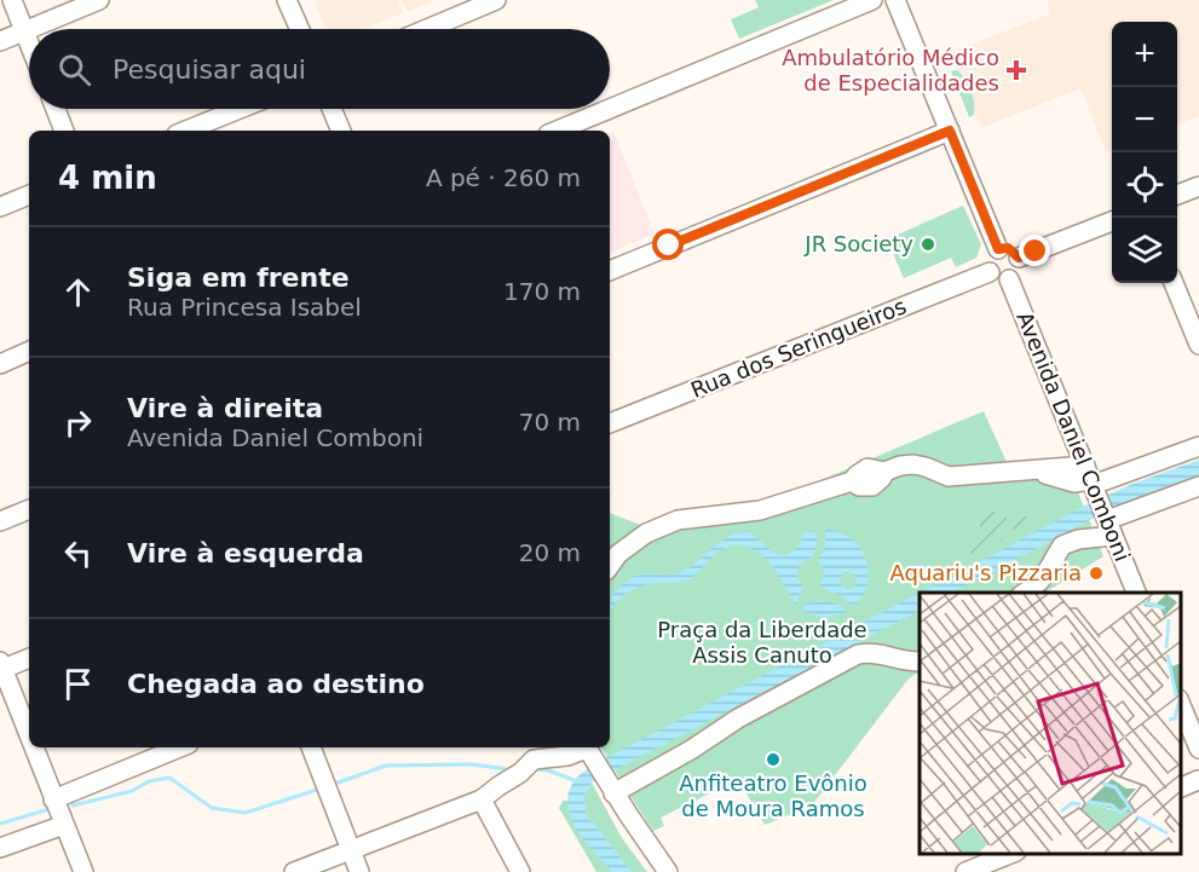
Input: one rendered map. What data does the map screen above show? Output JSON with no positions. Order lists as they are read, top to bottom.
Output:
{
  "streets": {
    "street": ["Rua dos Seringueiros", "Avenida Daniel Comboni"]
  },
  "crossings": [
    ["Rua dos Seringueiros", "Avenida Daniel Comboni"]
  ],
  "parks": ["Praça da Liberdade Assis Canuto"],
  "places": {
    "health": ["Ambulatório Médico de Especialidades"],
    "other": ["JR Society", "Aquariu's Pizzaria", "Anfiteatro Evônio de Moura Ramos"]
  },
  "page": {
    "map_buttons": ["+", "−"],
    "search": "Pesquisar aqui",
    "heading": ["4 min", "A pé · 260 m"],
    "list": [
      ["Siga em frente", "Rua Princesa Isabel", "170 m"],
      ["Vire à direita", "Avenida Daniel Comboni", "70 m"],
      ["Vire à esquerda", "20 m"],
      "Chegada ao destino"
    ]
  }
}
